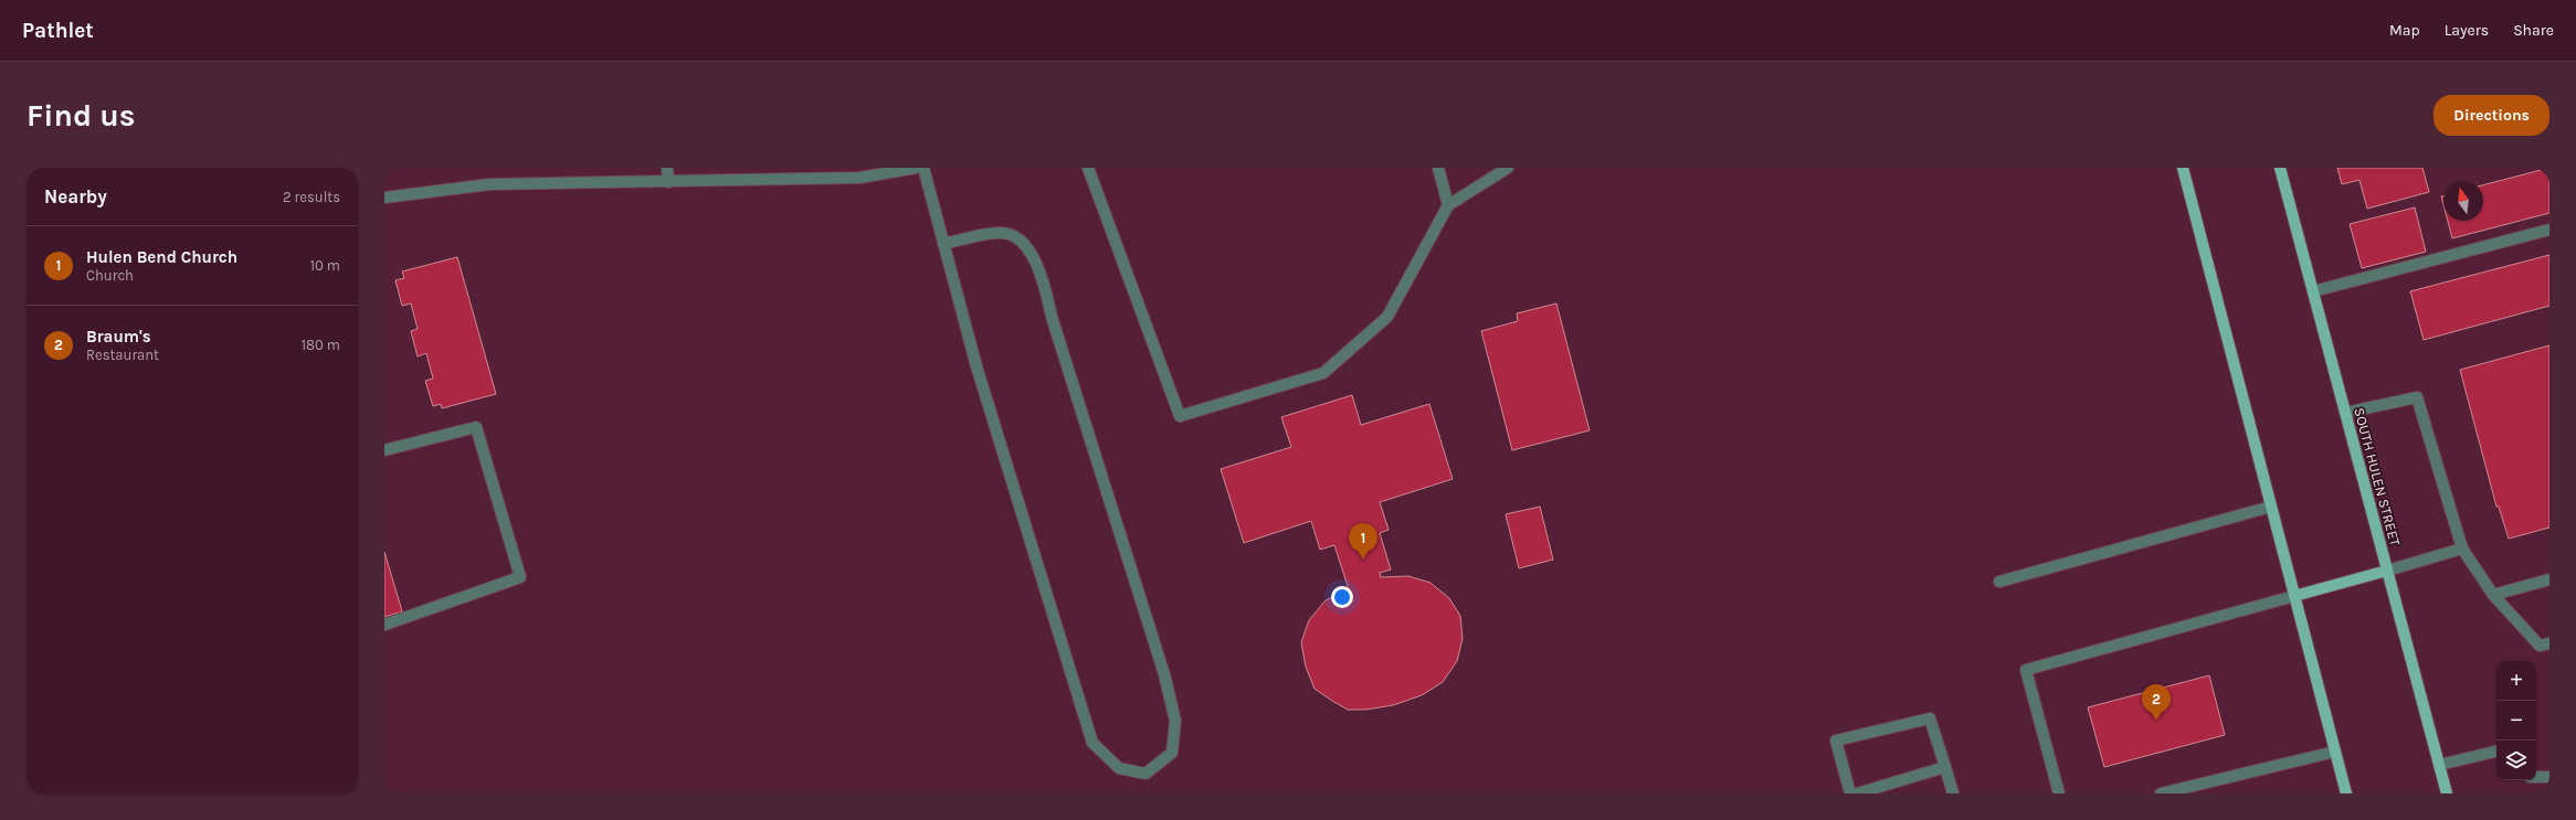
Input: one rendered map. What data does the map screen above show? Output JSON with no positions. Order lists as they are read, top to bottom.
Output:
{
  "streets": {
    "main road": ["SOUTH HULEN STREET"]
  },
  "north": "top",
  "page": {
    "header": "Pathlet",
    "nav": ["Map", "Layers", "Share"],
    "buttons": "Directions",
    "title": "Find us",
    "heading": ["Nearby", "2 results"],
    "list": [
      {
        "mark": "1",
        "name": "Hulen Bend Church",
        "note": "Church",
        "value": "10 m"
      },
      {
        "mark": "2",
        "name": "Braum's",
        "note": "Restaurant",
        "value": "180 m"
      }
    ],
    "pins": ["1", "2"],
    "map_buttons": ["+", "−"]
  }
}
